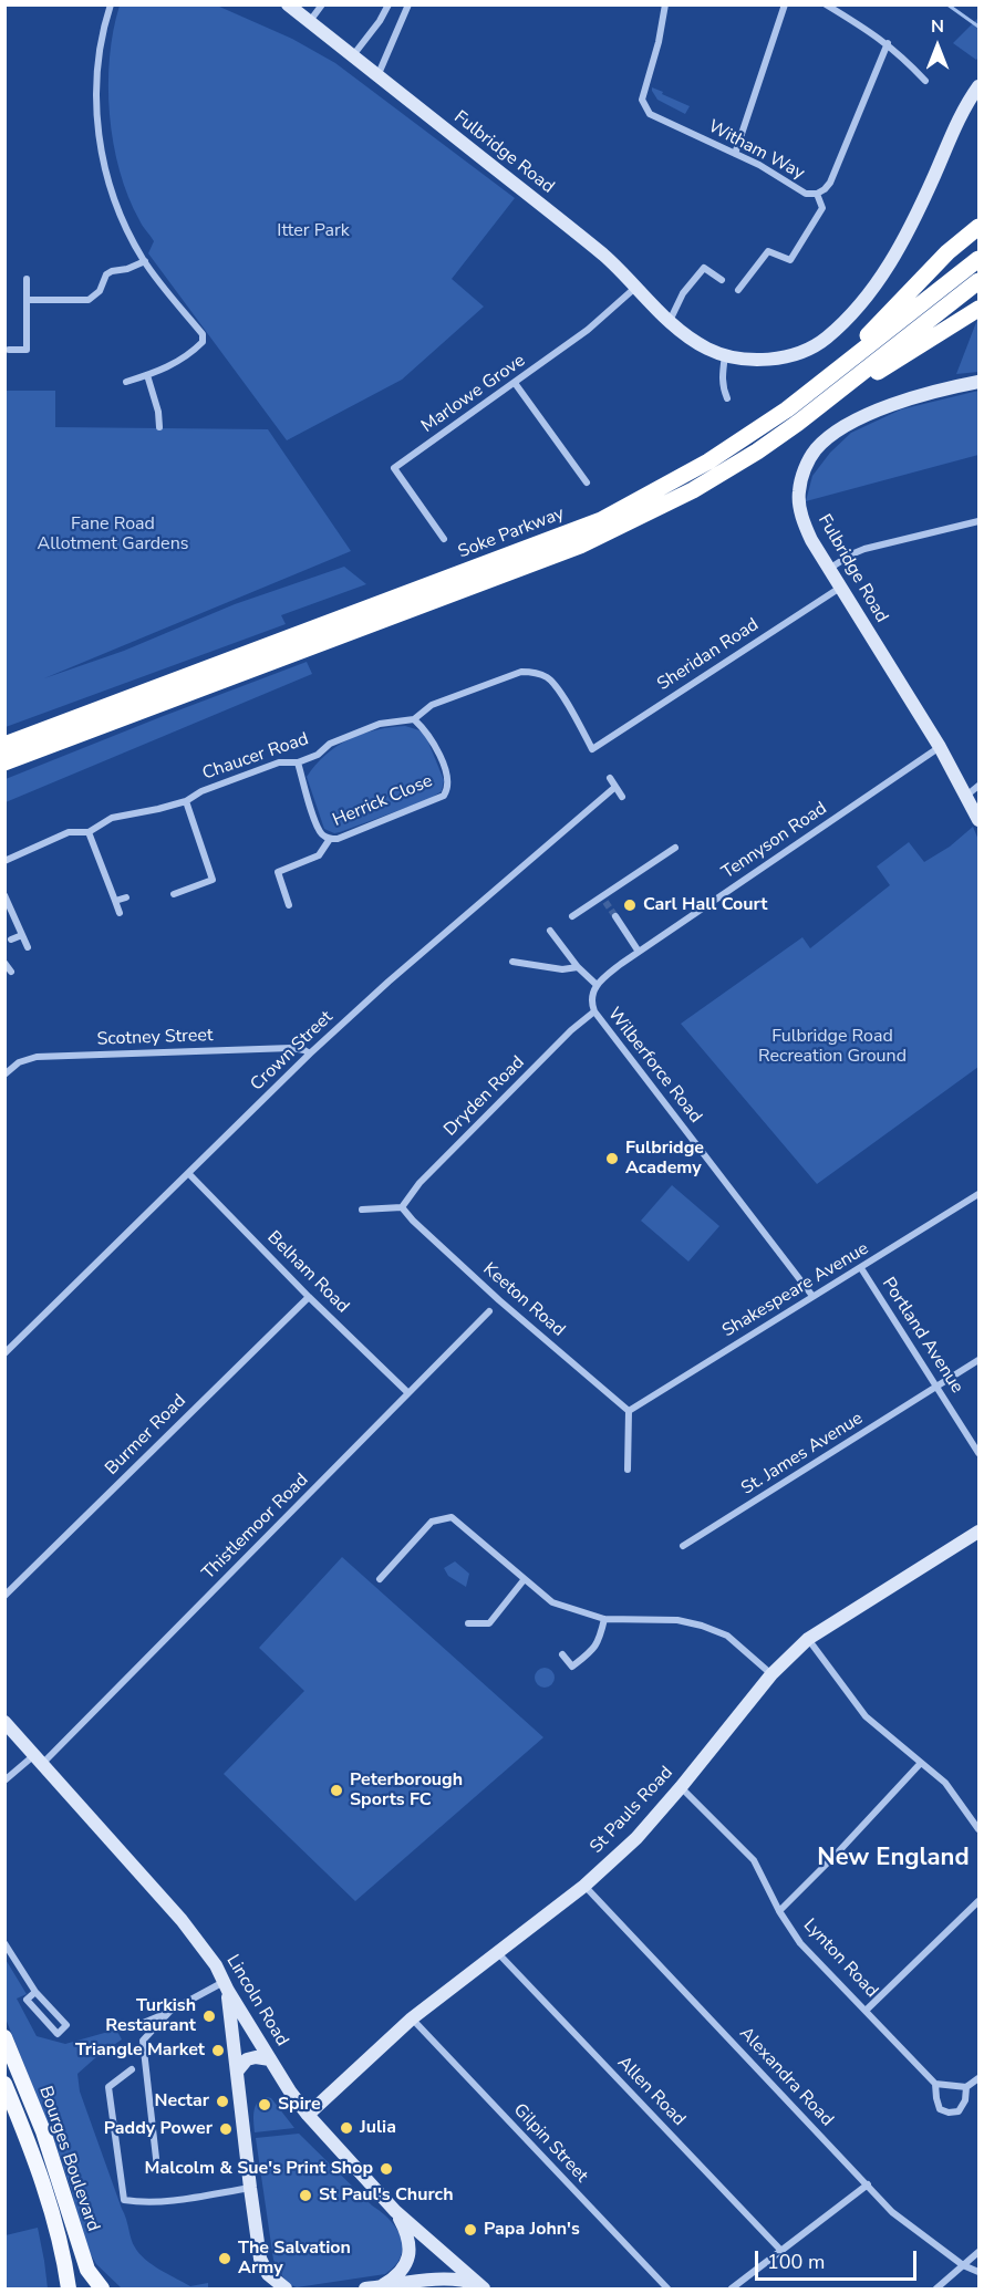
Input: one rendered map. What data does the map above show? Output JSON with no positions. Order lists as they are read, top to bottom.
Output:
{
  "streets": {
    "highway": ["Soke Parkway"],
    "main road": ["Bourges Boulevard"],
    "street": [
      "Witham Way",
      "Fulbridge Road",
      "Marlowe Grove",
      "Sheridan Road",
      "Chaucer Road",
      "Herrick Close",
      "Tennyson Road",
      "Scotney Street",
      "Crown Street",
      "Wilberforce Road",
      "Dryden Road",
      "Belham Road",
      "Shakespeare Avenue",
      "Keeton Road",
      "Portland Avenue",
      "Burmer Road",
      "St. James Avenue",
      "Thistlemoor Road",
      "St Pauls Road",
      "Lynton Road",
      "Lincoln Road",
      "Alexandra Road",
      "Allen Road",
      "Gilpin Street"
    ]
  },
  "crossings": [
    ["Fulbridge Road", "Marlowe Grove"],
    ["Fulbridge Road", "Sheridan Road"],
    ["Fulbridge Road", "Tennyson Road"],
    ["Sheridan Road", "Chaucer Road"],
    ["Chaucer Road", "Herrick Close"],
    ["Scotney Street", "Crown Street"],
    ["Crown Street", "Belham Road"],
    ["Wilberforce Road", "Dryden Road"],
    ["Wilberforce Road", "Shakespeare Avenue"],
    ["Dryden Road", "Keeton Road"],
    ["Belham Road", "Burmer Road"],
    ["Belham Road", "Thistlemoor Road"],
    ["Shakespeare Avenue", "Keeton Road"],
    ["Shakespeare Avenue", "Portland Avenue"],
    ["Portland Avenue", "St. James Avenue"],
    ["Thistlemoor Road", "Lincoln Road"],
    ["St Pauls Road", "Lynton Road"],
    ["St Pauls Road", "Lincoln Road"],
    ["St Pauls Road", "Alexandra Road"],
    ["St Pauls Road", "Allen Road"],
    ["St Pauls Road", "Gilpin Street"]
  ],
  "districts": ["New England"],
  "parks": ["Itter Park", "Fane Road Allotment Gardens", "Fulbridge Road Recreation Ground"],
  "places": [
    "Carl Hall Court",
    "Fulbridge Academy",
    "Peterborough Sports FC",
    "Turkish Restaurant",
    "Triangle Market",
    "Nectar",
    "Spire",
    "Julia",
    "Paddy Power",
    "Malcolm & Sue's Print Shop",
    "St Paul's Church",
    "Papa John's",
    "The Salvation Army"
  ],
  "scale_bar": "100 m",
  "north": "top"
}
